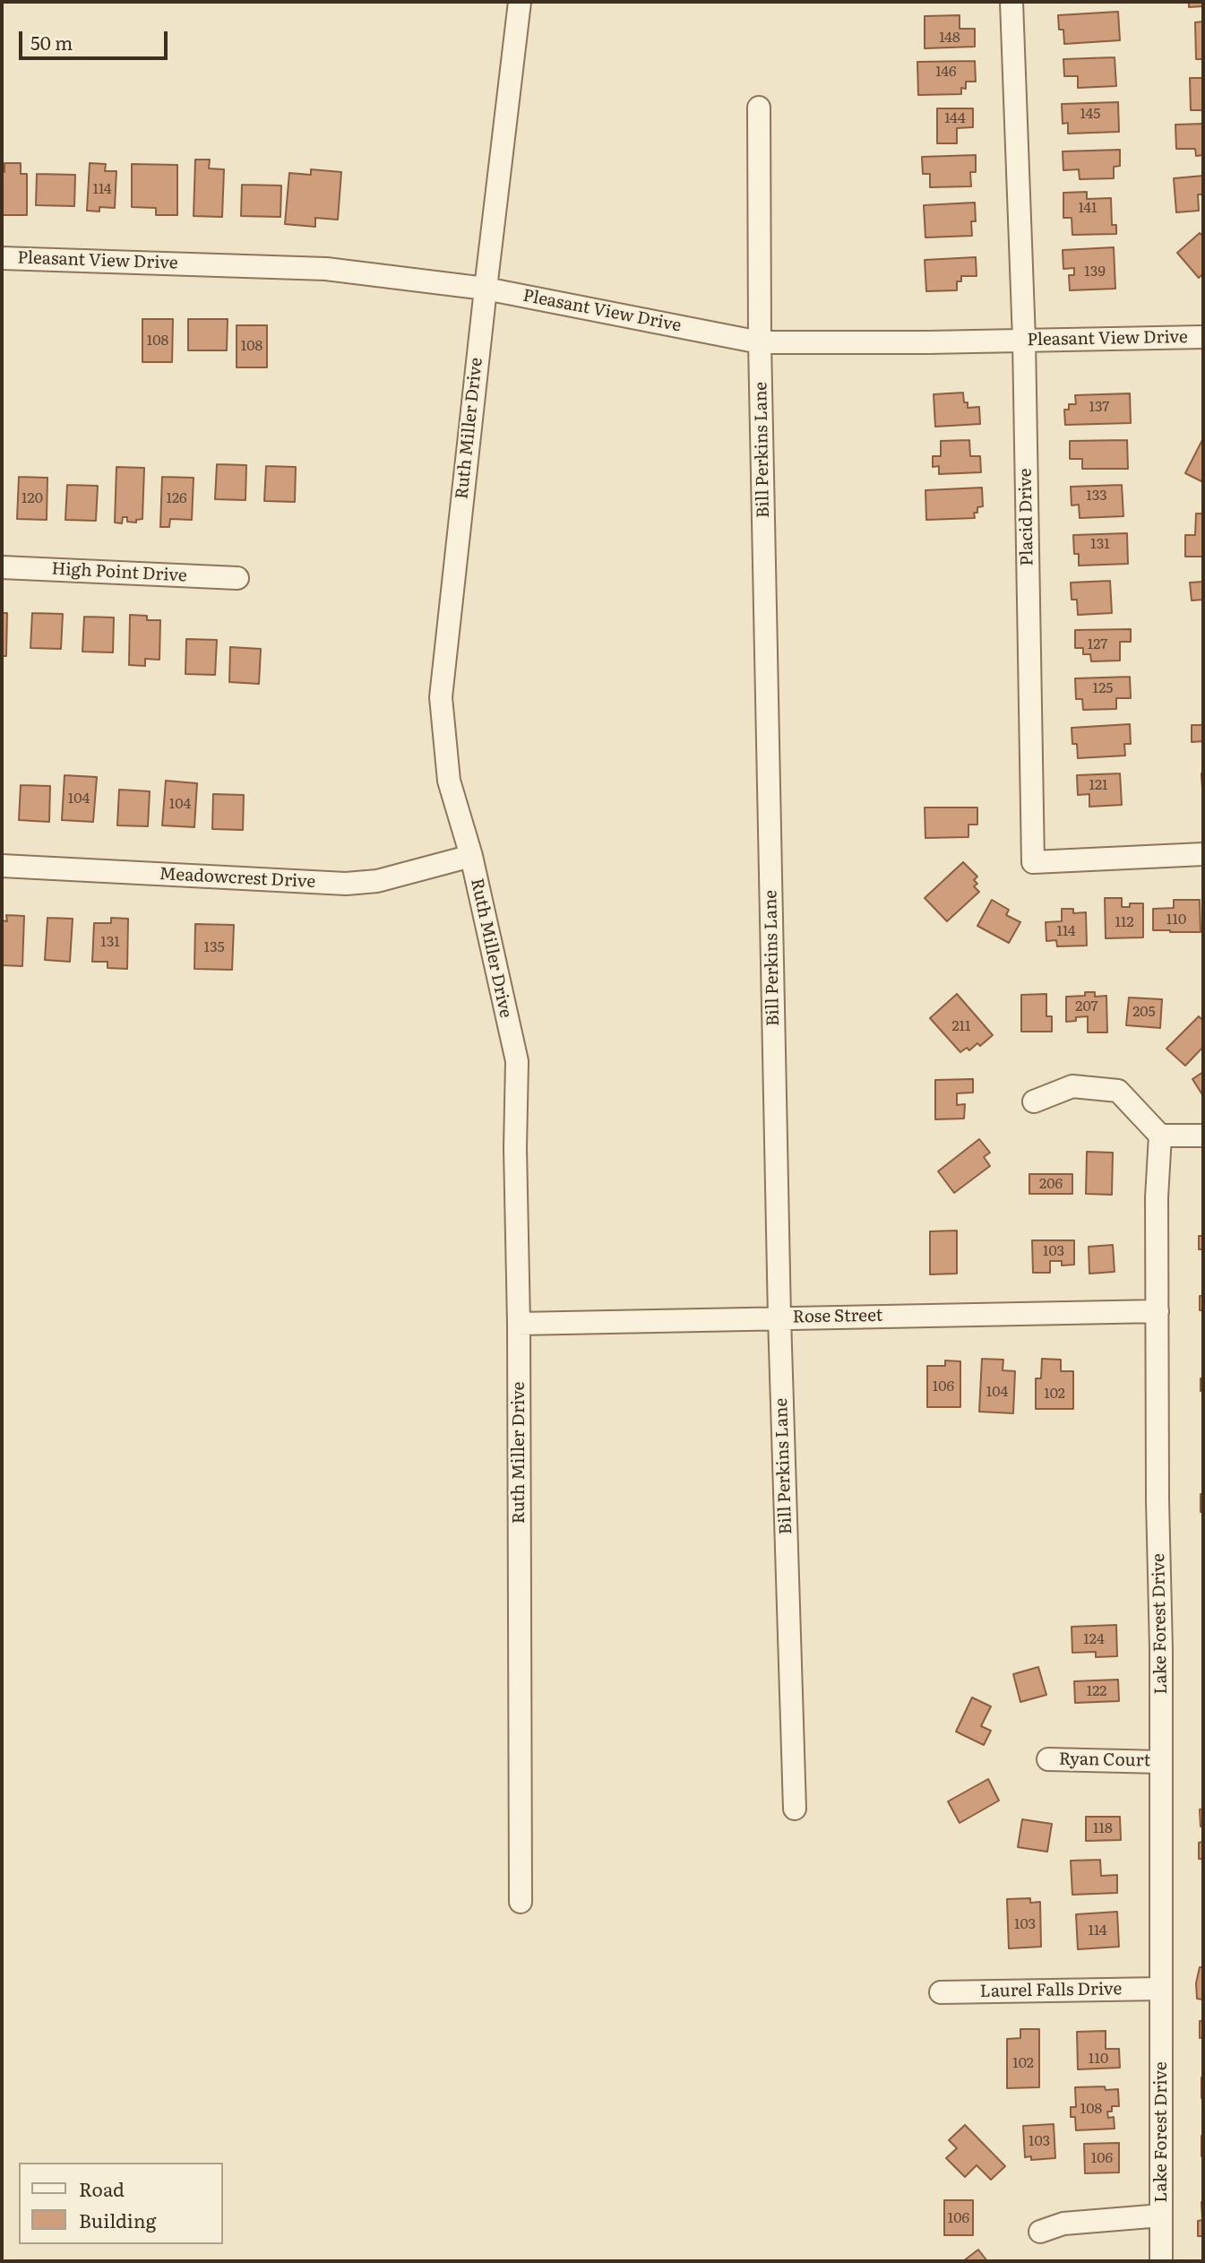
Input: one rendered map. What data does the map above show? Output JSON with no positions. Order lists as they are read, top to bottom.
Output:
{
  "streets": {
    "street": [
      "Pleasant View Drive",
      "Ruth Miller Drive",
      "Bill Perkins Lane",
      "Placid Drive",
      "High Point Drive",
      "Meadowcrest Drive",
      "Rose Street",
      "Lake Forest Drive",
      "Ryan Court",
      "Laurel Falls Drive"
    ]
  },
  "crossings": [
    ["Pleasant View Drive", "Ruth Miller Drive"],
    ["Pleasant View Drive", "Bill Perkins Lane"],
    ["Pleasant View Drive", "Placid Drive"],
    ["Ruth Miller Drive", "Meadowcrest Drive"],
    ["Ruth Miller Drive", "Rose Street"],
    ["Bill Perkins Lane", "Rose Street"],
    ["Rose Street", "Lake Forest Drive"],
    ["Lake Forest Drive", "Ryan Court"],
    ["Lake Forest Drive", "Laurel Falls Drive"]
  ],
  "house_numbers": [
    "148",
    "146",
    "145",
    "144",
    "114",
    "141",
    "139",
    "108",
    "108",
    "137",
    "133",
    "120",
    "126",
    "131",
    "127",
    "125",
    "121",
    "104",
    "104",
    "110",
    "112",
    "114",
    "131",
    "135",
    "207",
    "205",
    "211",
    "206",
    "103",
    "106",
    "104",
    "102",
    "124",
    "122",
    "118",
    "103",
    "114",
    "110",
    "102",
    "108",
    "103",
    "106",
    "106"
  ],
  "legend": ["Road", "Building"],
  "scale_bar": "50 m"
}
